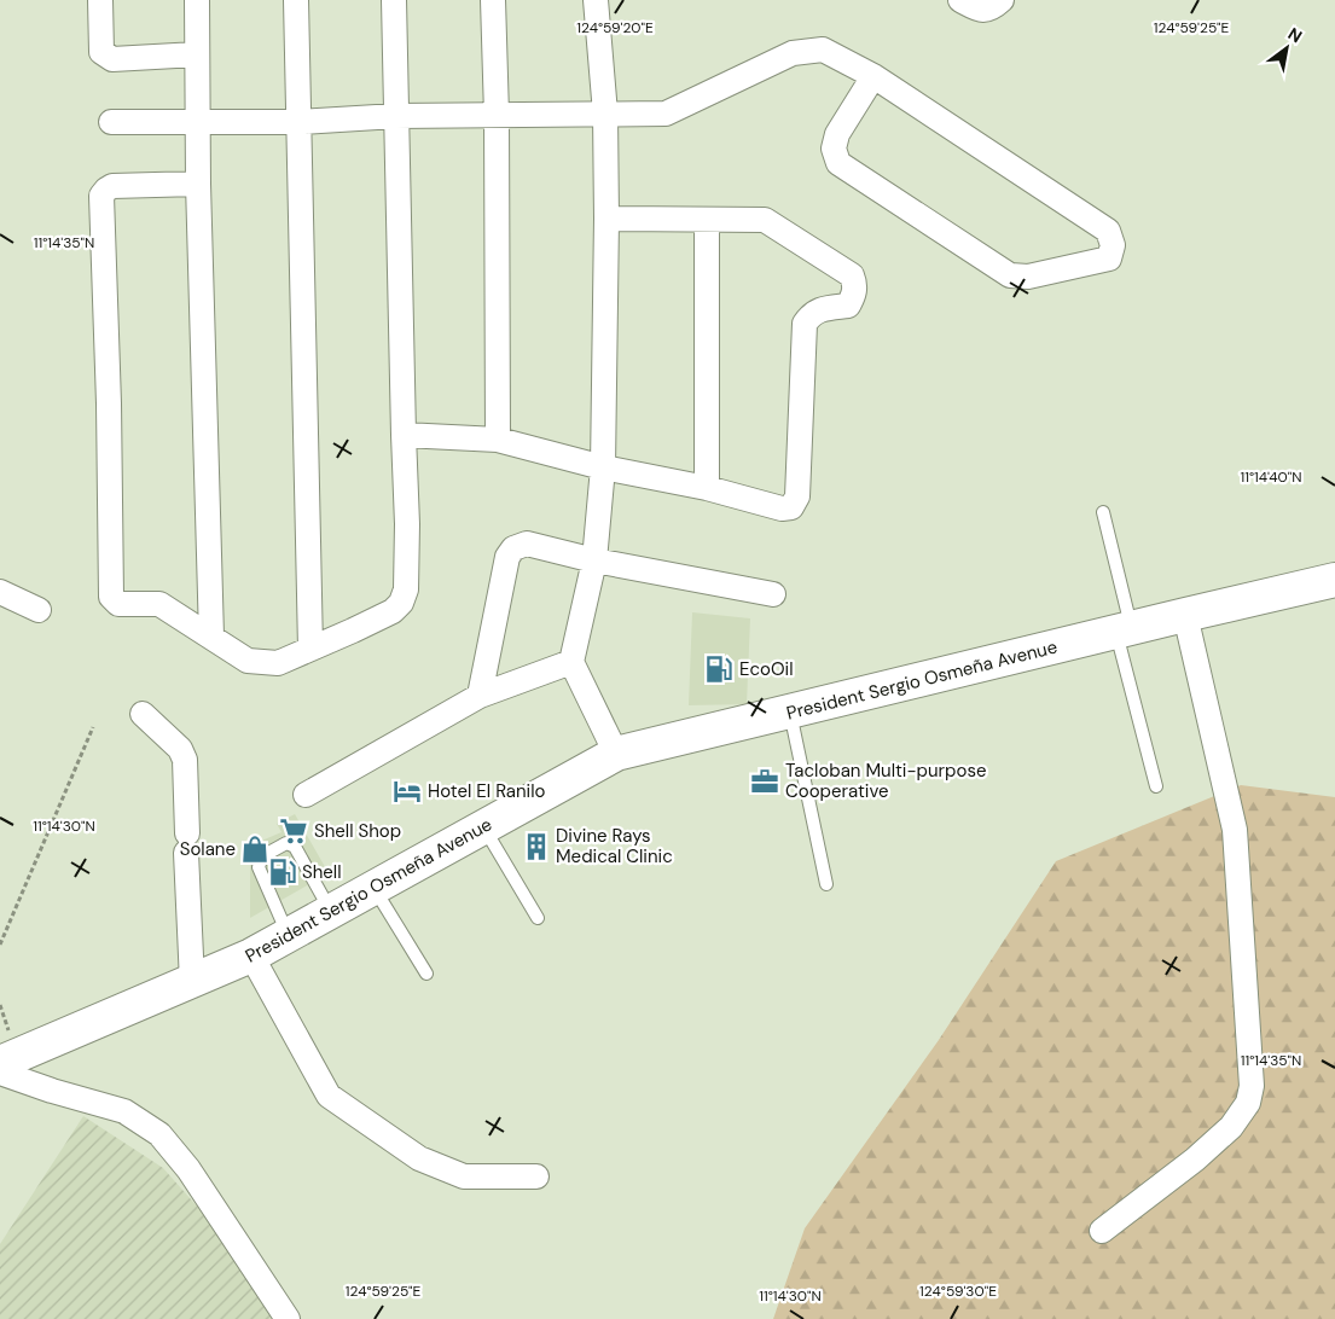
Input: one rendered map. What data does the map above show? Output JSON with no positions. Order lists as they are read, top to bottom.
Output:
{
  "streets": {
    "main road": ["President Sergio Osmeña Avenue"]
  },
  "places": {
    "fuel station": ["EcoOil", "Shell"],
    "office": ["Tacloban Multi-purpose Cooperative"],
    "hotel": ["Hotel El Ranilo"],
    "supermarket": ["Shell Shop"],
    "building": ["Divine Rays Medical Clinic"],
    "shop": ["Solane"]
  },
  "north": "top right",
  "coordinates": [
    "124°59'20\"E",
    "124°59'25\"E",
    "11°14'35\"N",
    "11°14'40\"N",
    "11°14'30\"N",
    "124°59'30\"E"
  ]
}
